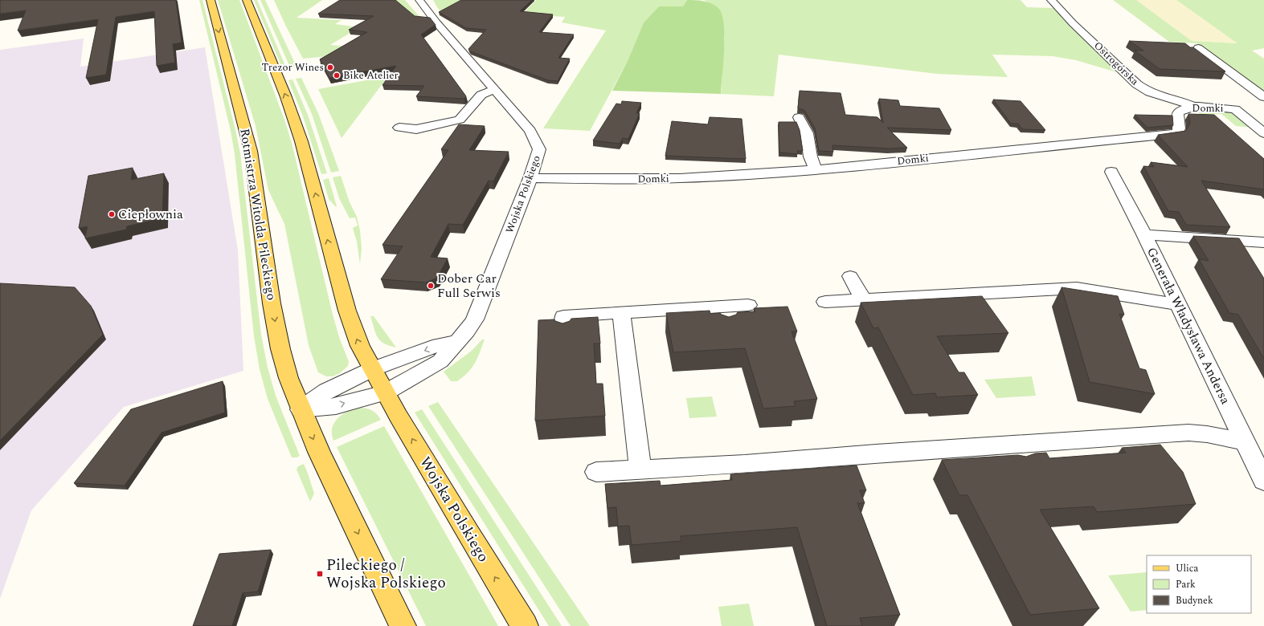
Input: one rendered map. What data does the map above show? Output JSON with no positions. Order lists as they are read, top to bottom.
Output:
{
  "streets": {
    "main road": ["Wojska Polskiego", "Rotmistrza Witolda Pileckiego"],
    "street": ["Ostrogórska", "Domki", "Generała Władysława Andersa"]
  },
  "crossings": [
    ["Ostrogórska", "Domki"],
    ["Domki", "Wojska Polskiego"],
    ["Wojska Polskiego", "Rotmistrza Witolda Pileckiego"]
  ],
  "places": {
    "other": [
      "Trezor Wines",
      "Bike Atelier",
      "Ciepłownia",
      "Dober Car Full Serwis"
    ],
    "transit": ["Pileckiego / Wojska Polskiego"]
  },
  "legend": ["Ulica", "Park", "Budynek"]
}
